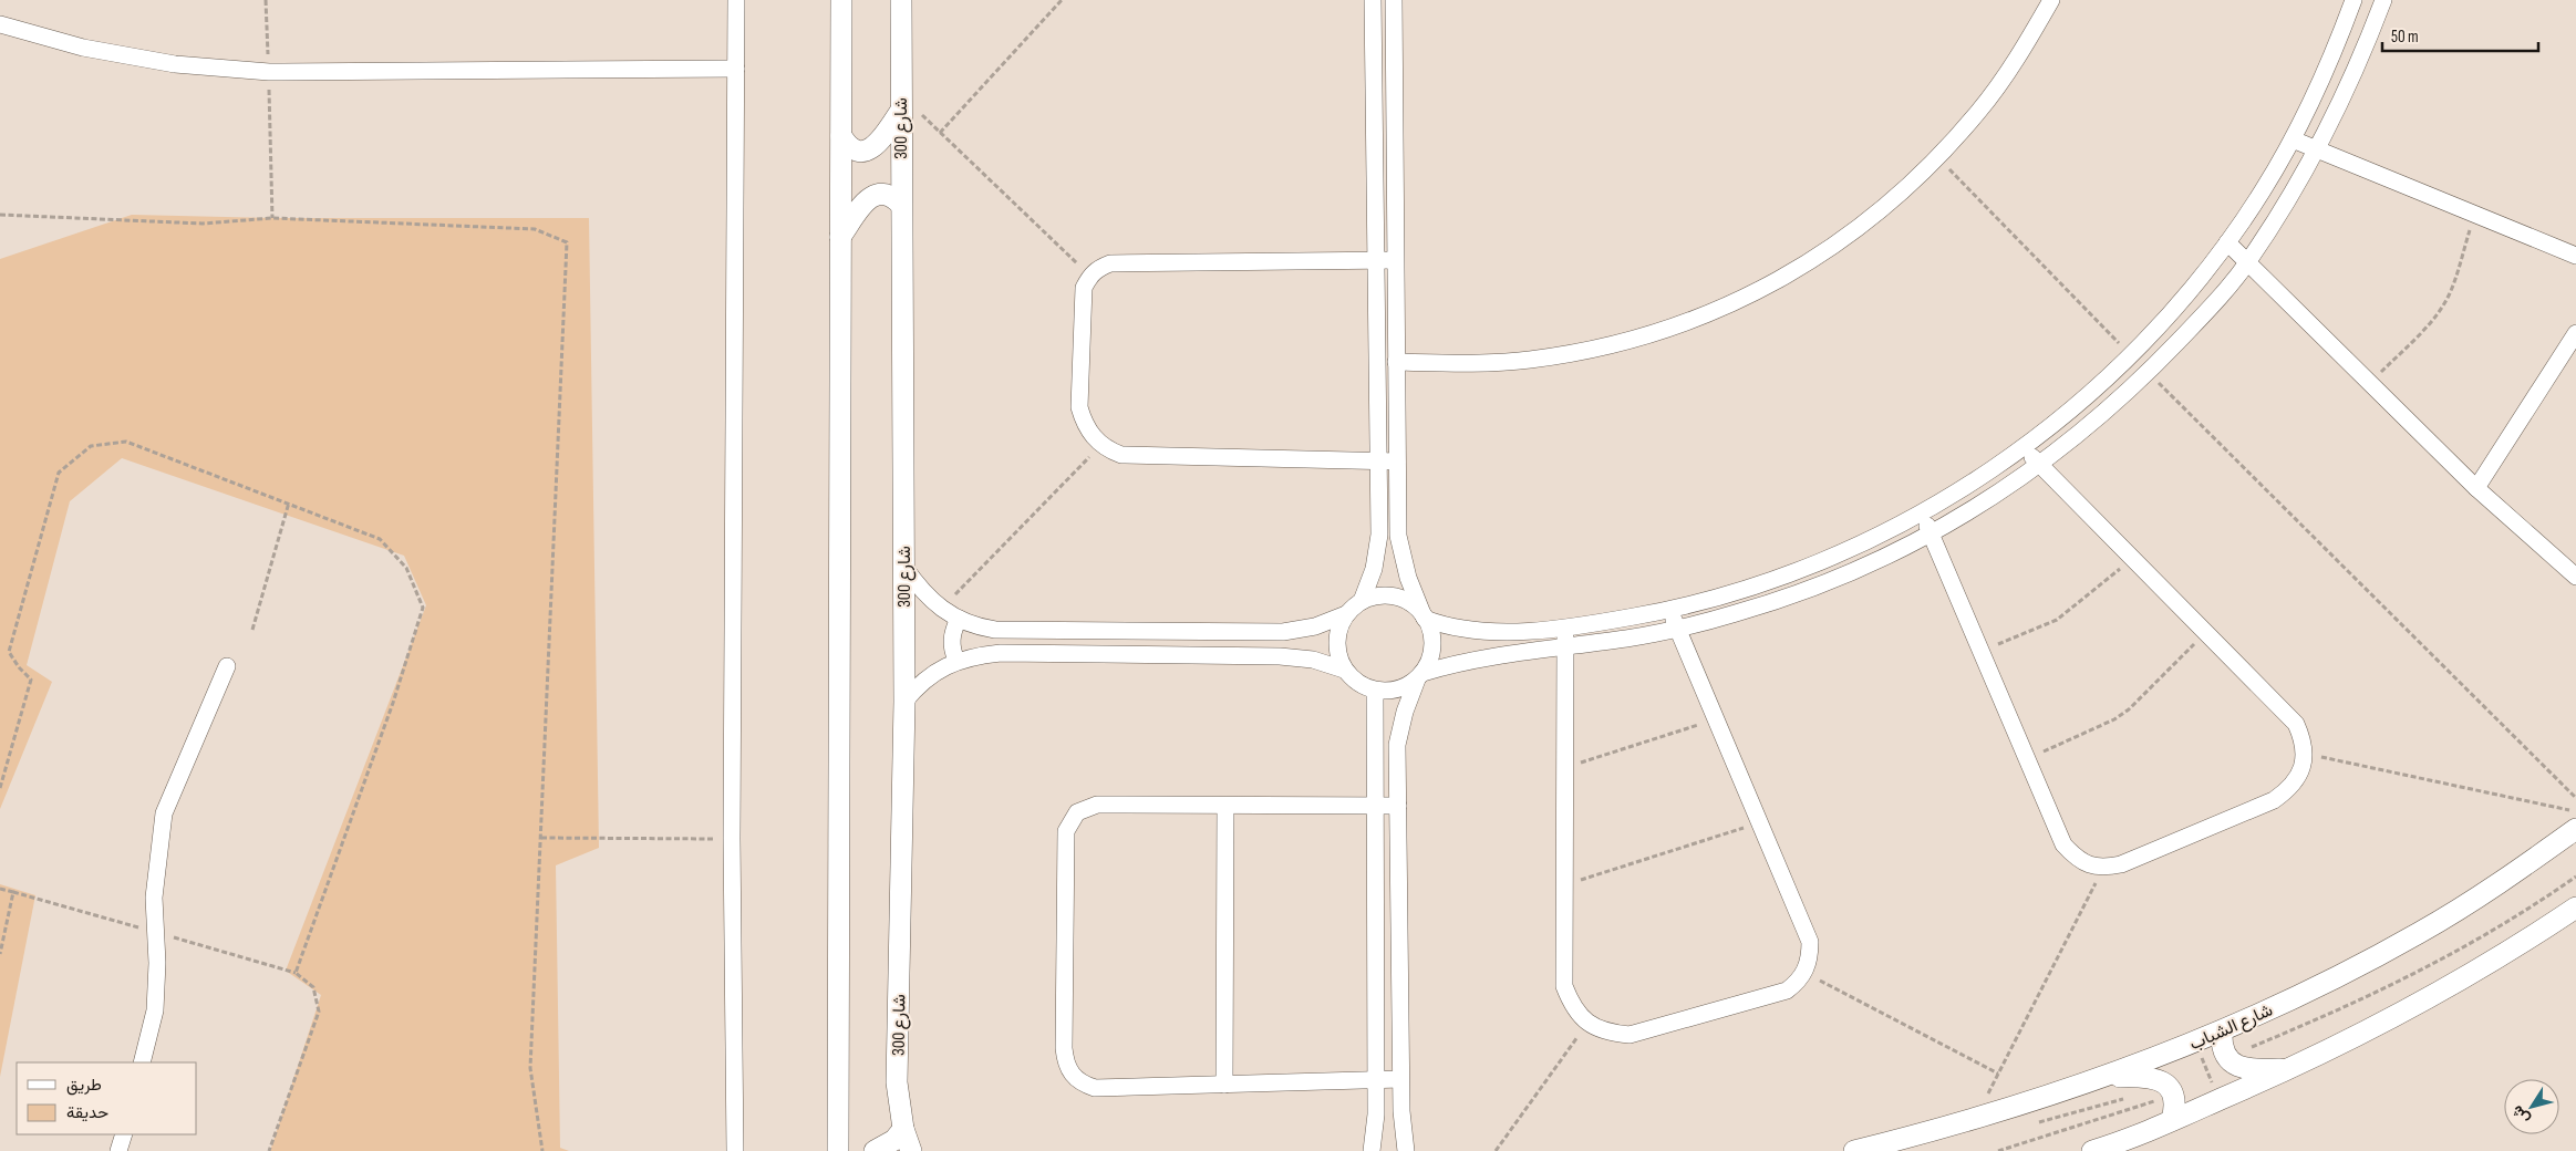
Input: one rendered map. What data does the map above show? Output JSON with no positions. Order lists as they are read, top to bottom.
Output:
{
  "streets": {
    "street": ["شارع 300", "شارع الشباب"]
  },
  "legend": ["طريق", "حديقة"],
  "scale_bar": "50 m",
  "north": "bottom left"
}
